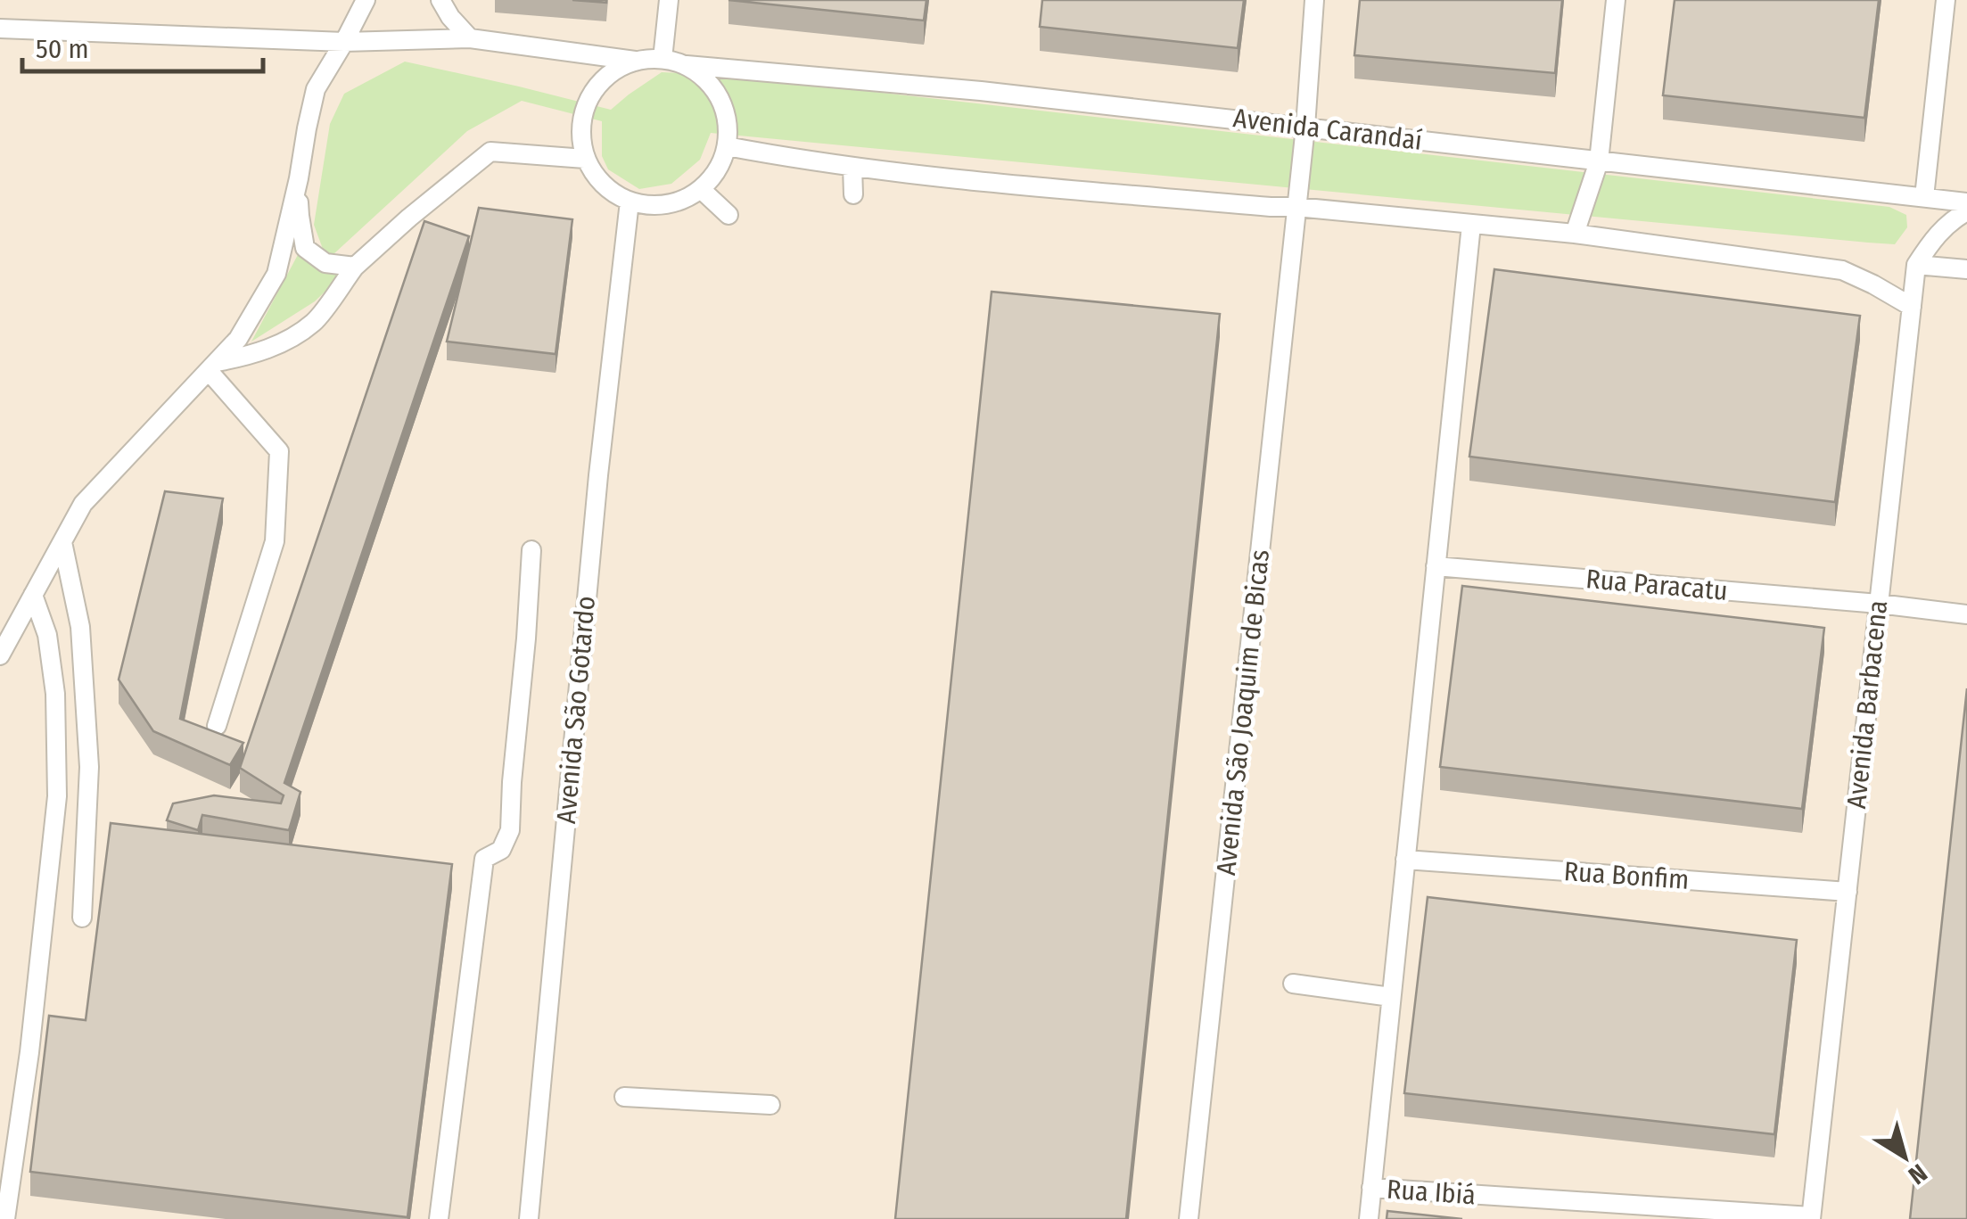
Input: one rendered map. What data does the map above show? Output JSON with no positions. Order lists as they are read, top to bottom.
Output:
{
  "streets": {
    "lane": [
      "Avenida Carandaí",
      "Rua Paracatu",
      "Avenida Barbacena",
      "Avenida São Gotardo",
      "Avenida São Joaquim de Bicas",
      "Rua Bonfim",
      "Rua Ibiá"
    ]
  },
  "crossings": [
    ["Avenida Carandaí", "Avenida São Gotardo"],
    ["Avenida Carandaí", "Avenida São Joaquim de Bicas"],
    ["Rua Paracatu", "Avenida Barbacena"],
    ["Avenida Barbacena", "Rua Bonfim"],
    ["Avenida Barbacena", "Rua Ibiá"]
  ],
  "scale_bar": "50 m",
  "north": "bottom right"
}
